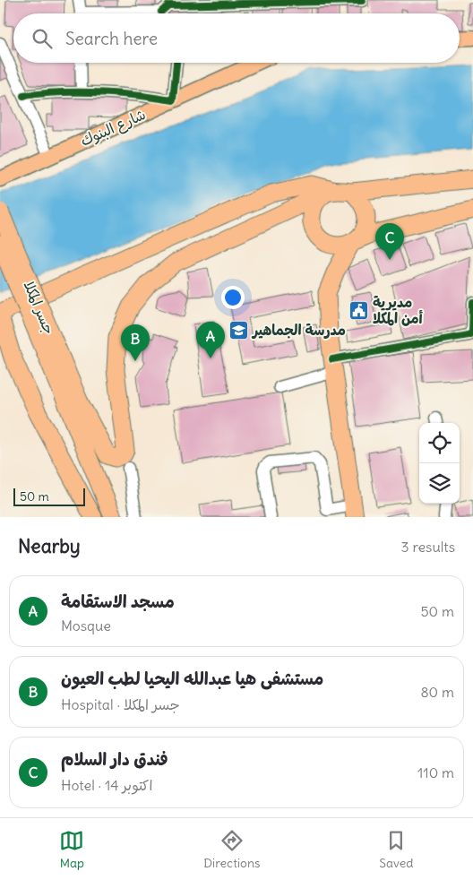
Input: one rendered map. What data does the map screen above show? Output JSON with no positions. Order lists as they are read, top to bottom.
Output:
{
  "streets": {
    "highway": ["جسر المكلا"],
    "main road": ["شارع البنوك"]
  },
  "places": {
    "public building": ["مديرية أمن المكلا"],
    "school or university": ["مدرسة الجماهير"]
  },
  "scale_bar": "50 m",
  "page": {
    "search": "Search here",
    "pins": ["C", "A", "B"],
    "scale": "50 m",
    "heading": ["Nearby", "3 results"],
    "list": [
      {
        "mark": "A",
        "name": "مسجد الاستقامة",
        "note": "Mosque",
        "value": "50 m"
      },
      {
        "mark": "B",
        "name": "مستشفى هيا عبدالله اليحيا لطب العيون",
        "note": "Hospital · جسر المكلا",
        "value": "80 m"
      },
      {
        "mark": "C",
        "name": "فندق دار السلام",
        "note": "Hotel · 14 اكتوبر",
        "value": "110 m"
      }
    ],
    "nav": ["Map", "Directions", "Saved"]
  }
}
